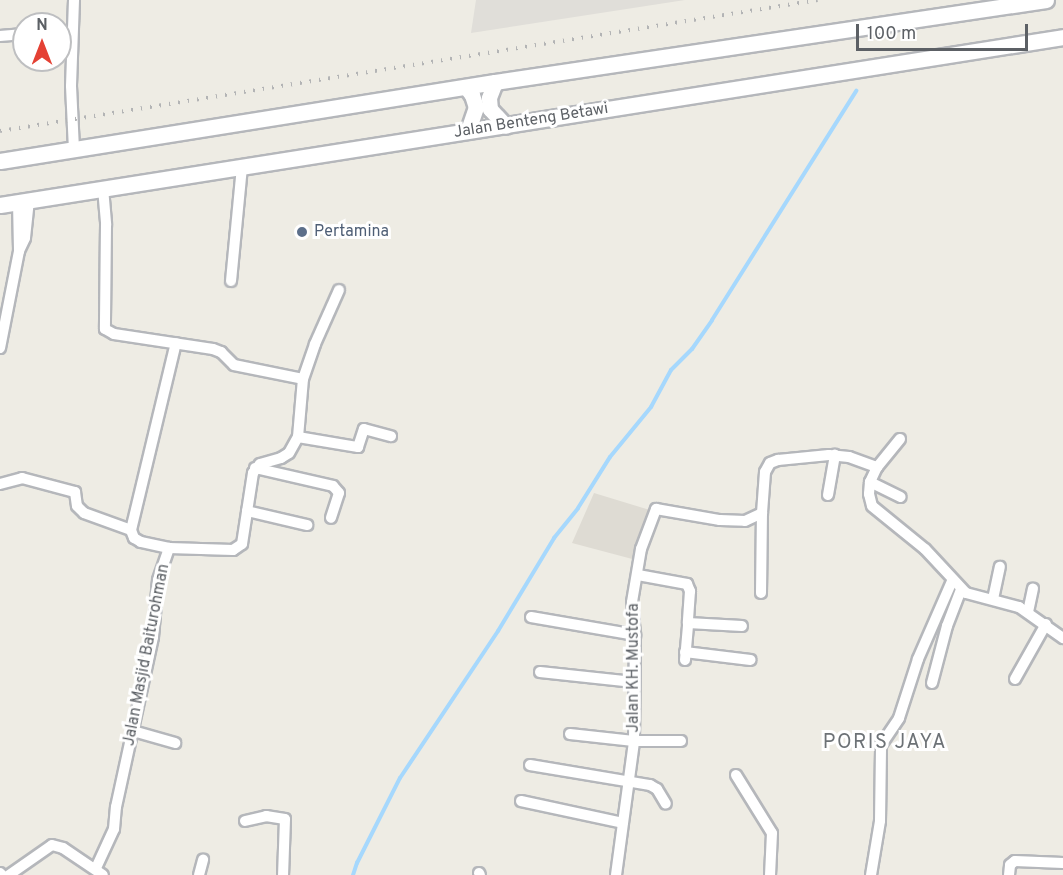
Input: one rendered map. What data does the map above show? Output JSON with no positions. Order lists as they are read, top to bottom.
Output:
{
  "streets": {
    "main road": ["Jalan Benteng Betawi"],
    "street": ["Jalan Masjid Baiturohman", "Jalan KH. Mustofa"]
  },
  "districts": ["PORIS JAYA"],
  "places": ["Pertamina"],
  "scale_bar": "100 m",
  "north": "top"
}
